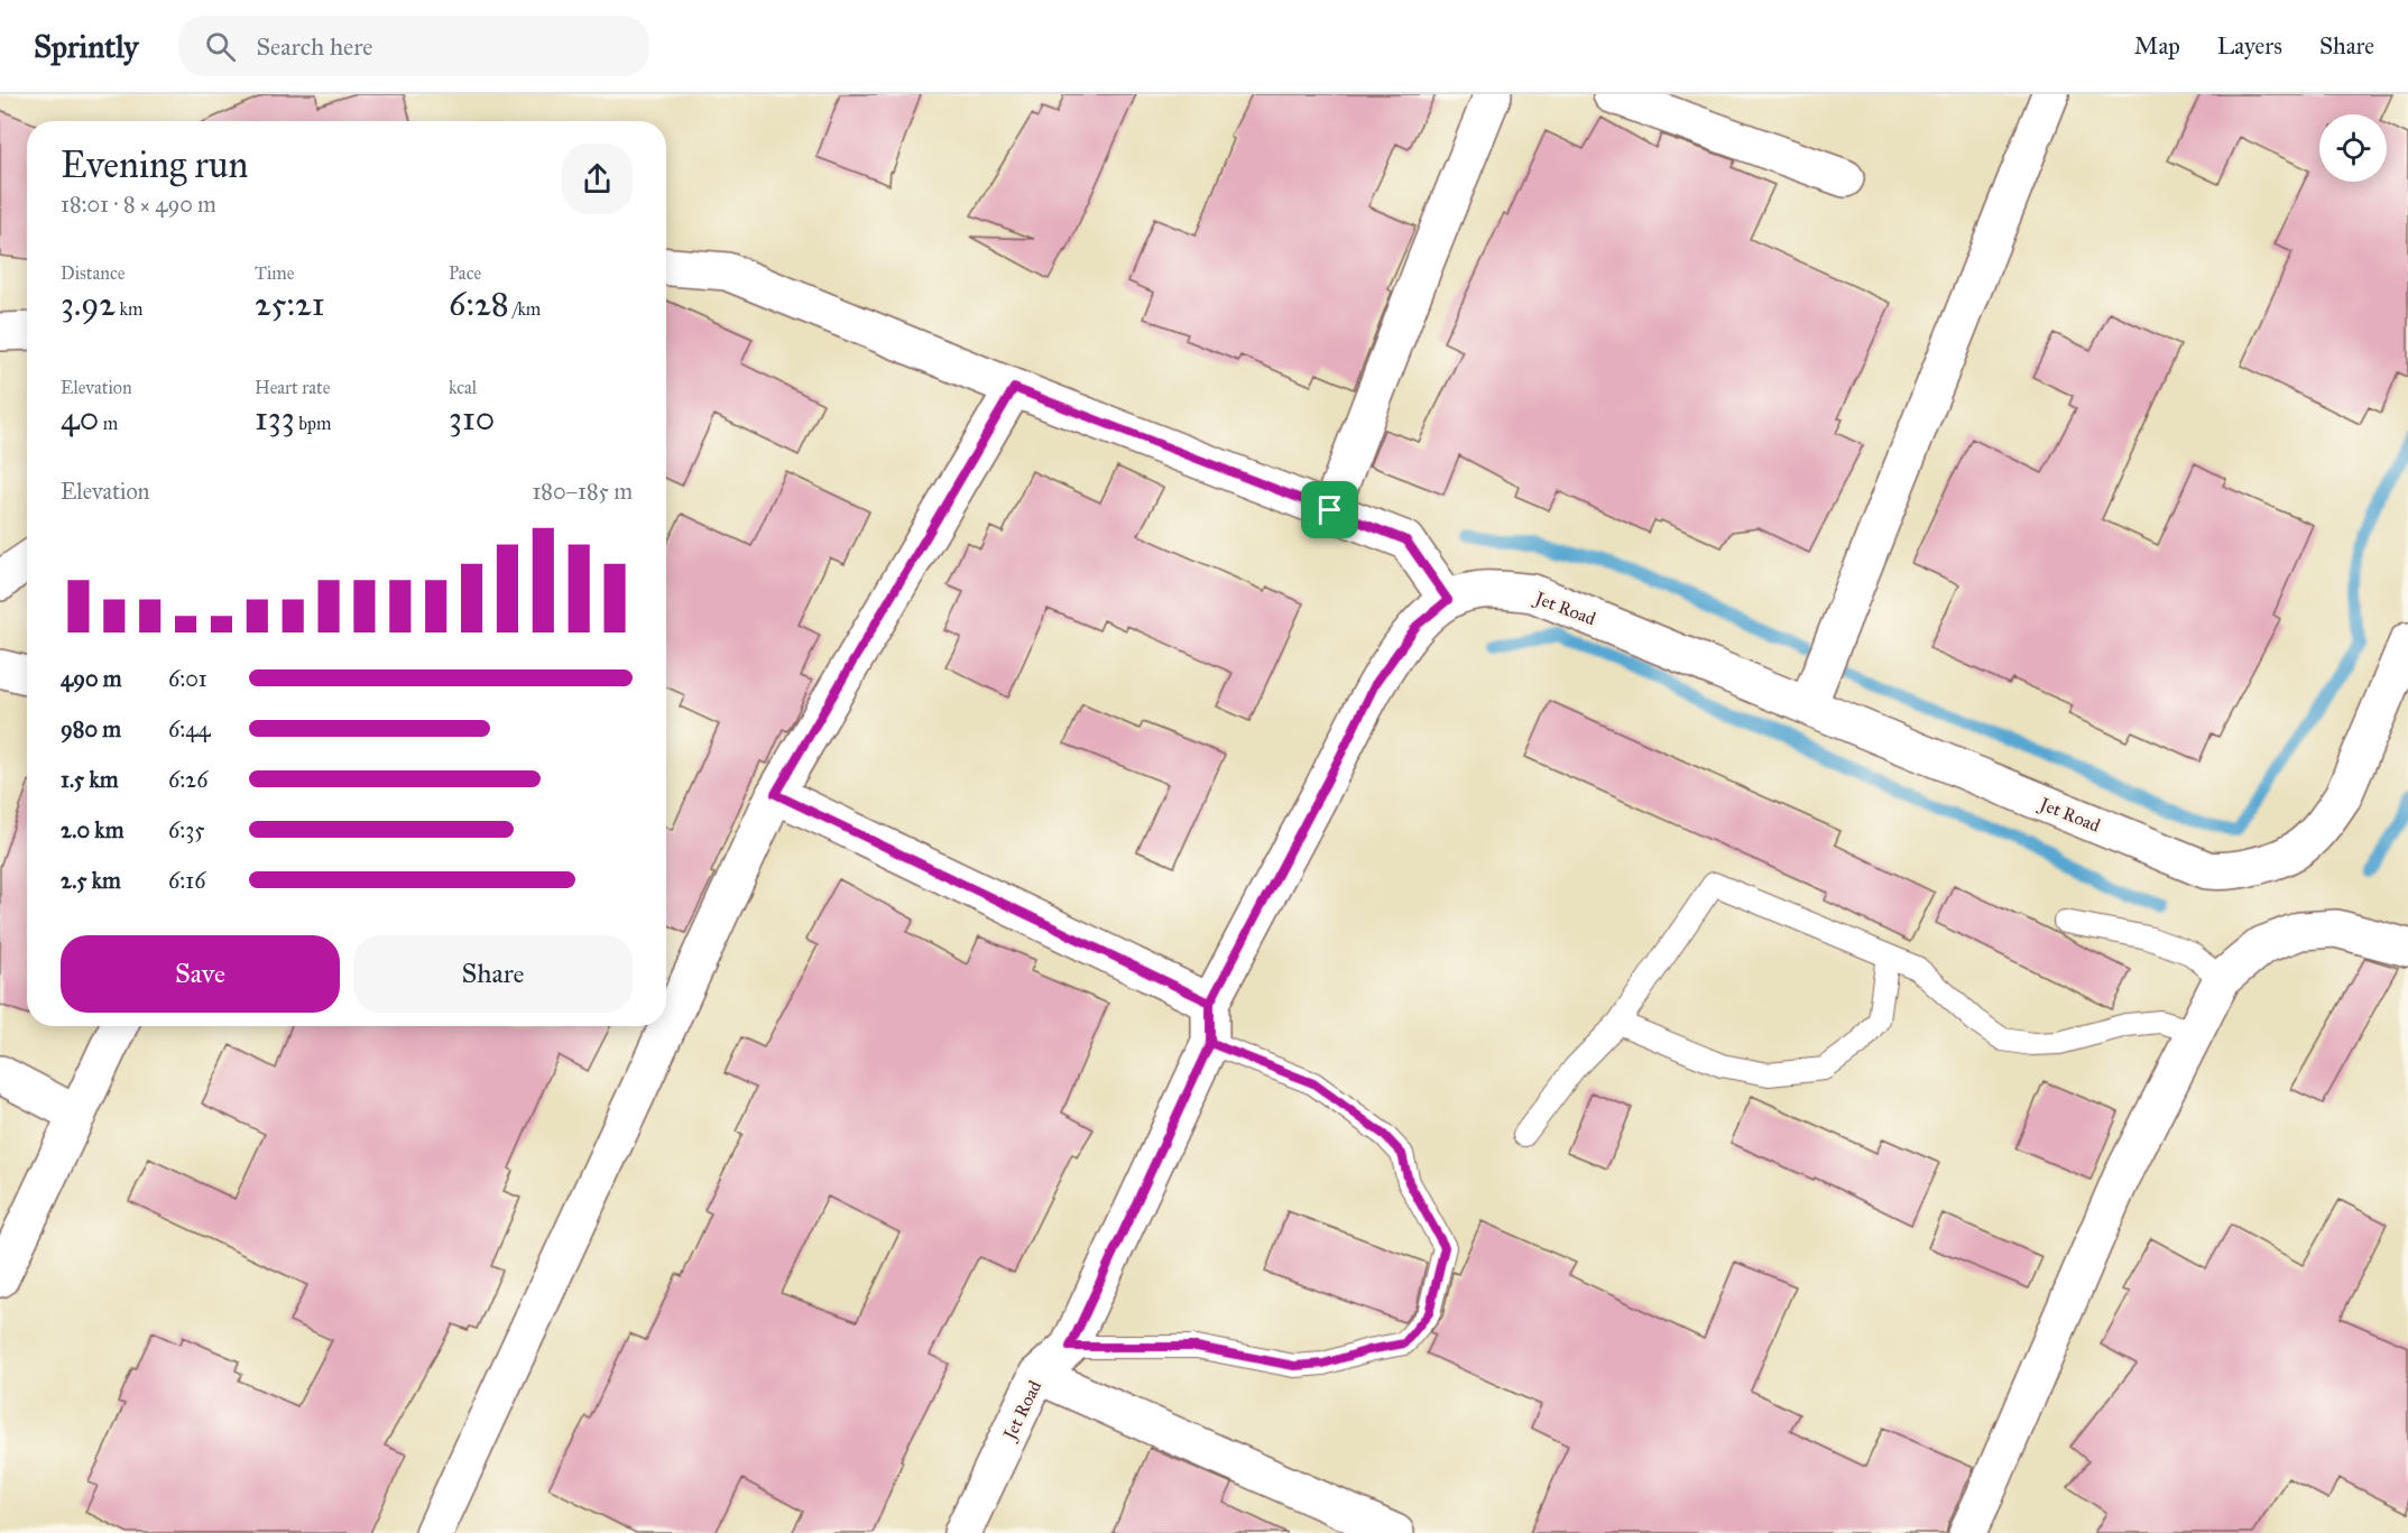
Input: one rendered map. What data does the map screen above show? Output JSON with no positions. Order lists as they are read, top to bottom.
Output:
{
  "streets": {
    "street": ["Jet Road"]
  },
  "page": {
    "header": "Sprintly",
    "search": "Search here",
    "nav": ["Map", "Layers", "Share"],
    "heading": ["Evening run", "18:01 · 8 × 490 m"],
    "stats": [
      ["Distance", "3.92 km"],
      ["Time", "25:21"],
      ["Pace", "6:28 /km"],
      ["Elevation", "40 m"],
      ["Heart rate", "133 bpm"],
      ["kcal", "310"]
    ],
    "chart": ["Elevation", "180–185 m"],
    "list": [
      {
        "name": "490 m",
        "note": "6:01"
      },
      {
        "name": "980 m",
        "note": "6:44"
      },
      {
        "name": "1.5 km",
        "note": "6:26"
      },
      {
        "name": "2.0 km",
        "note": "6:35"
      },
      {
        "name": "2.5 km",
        "note": "6:16"
      }
    ],
    "buttons": ["Save", "Share"]
  }
}
